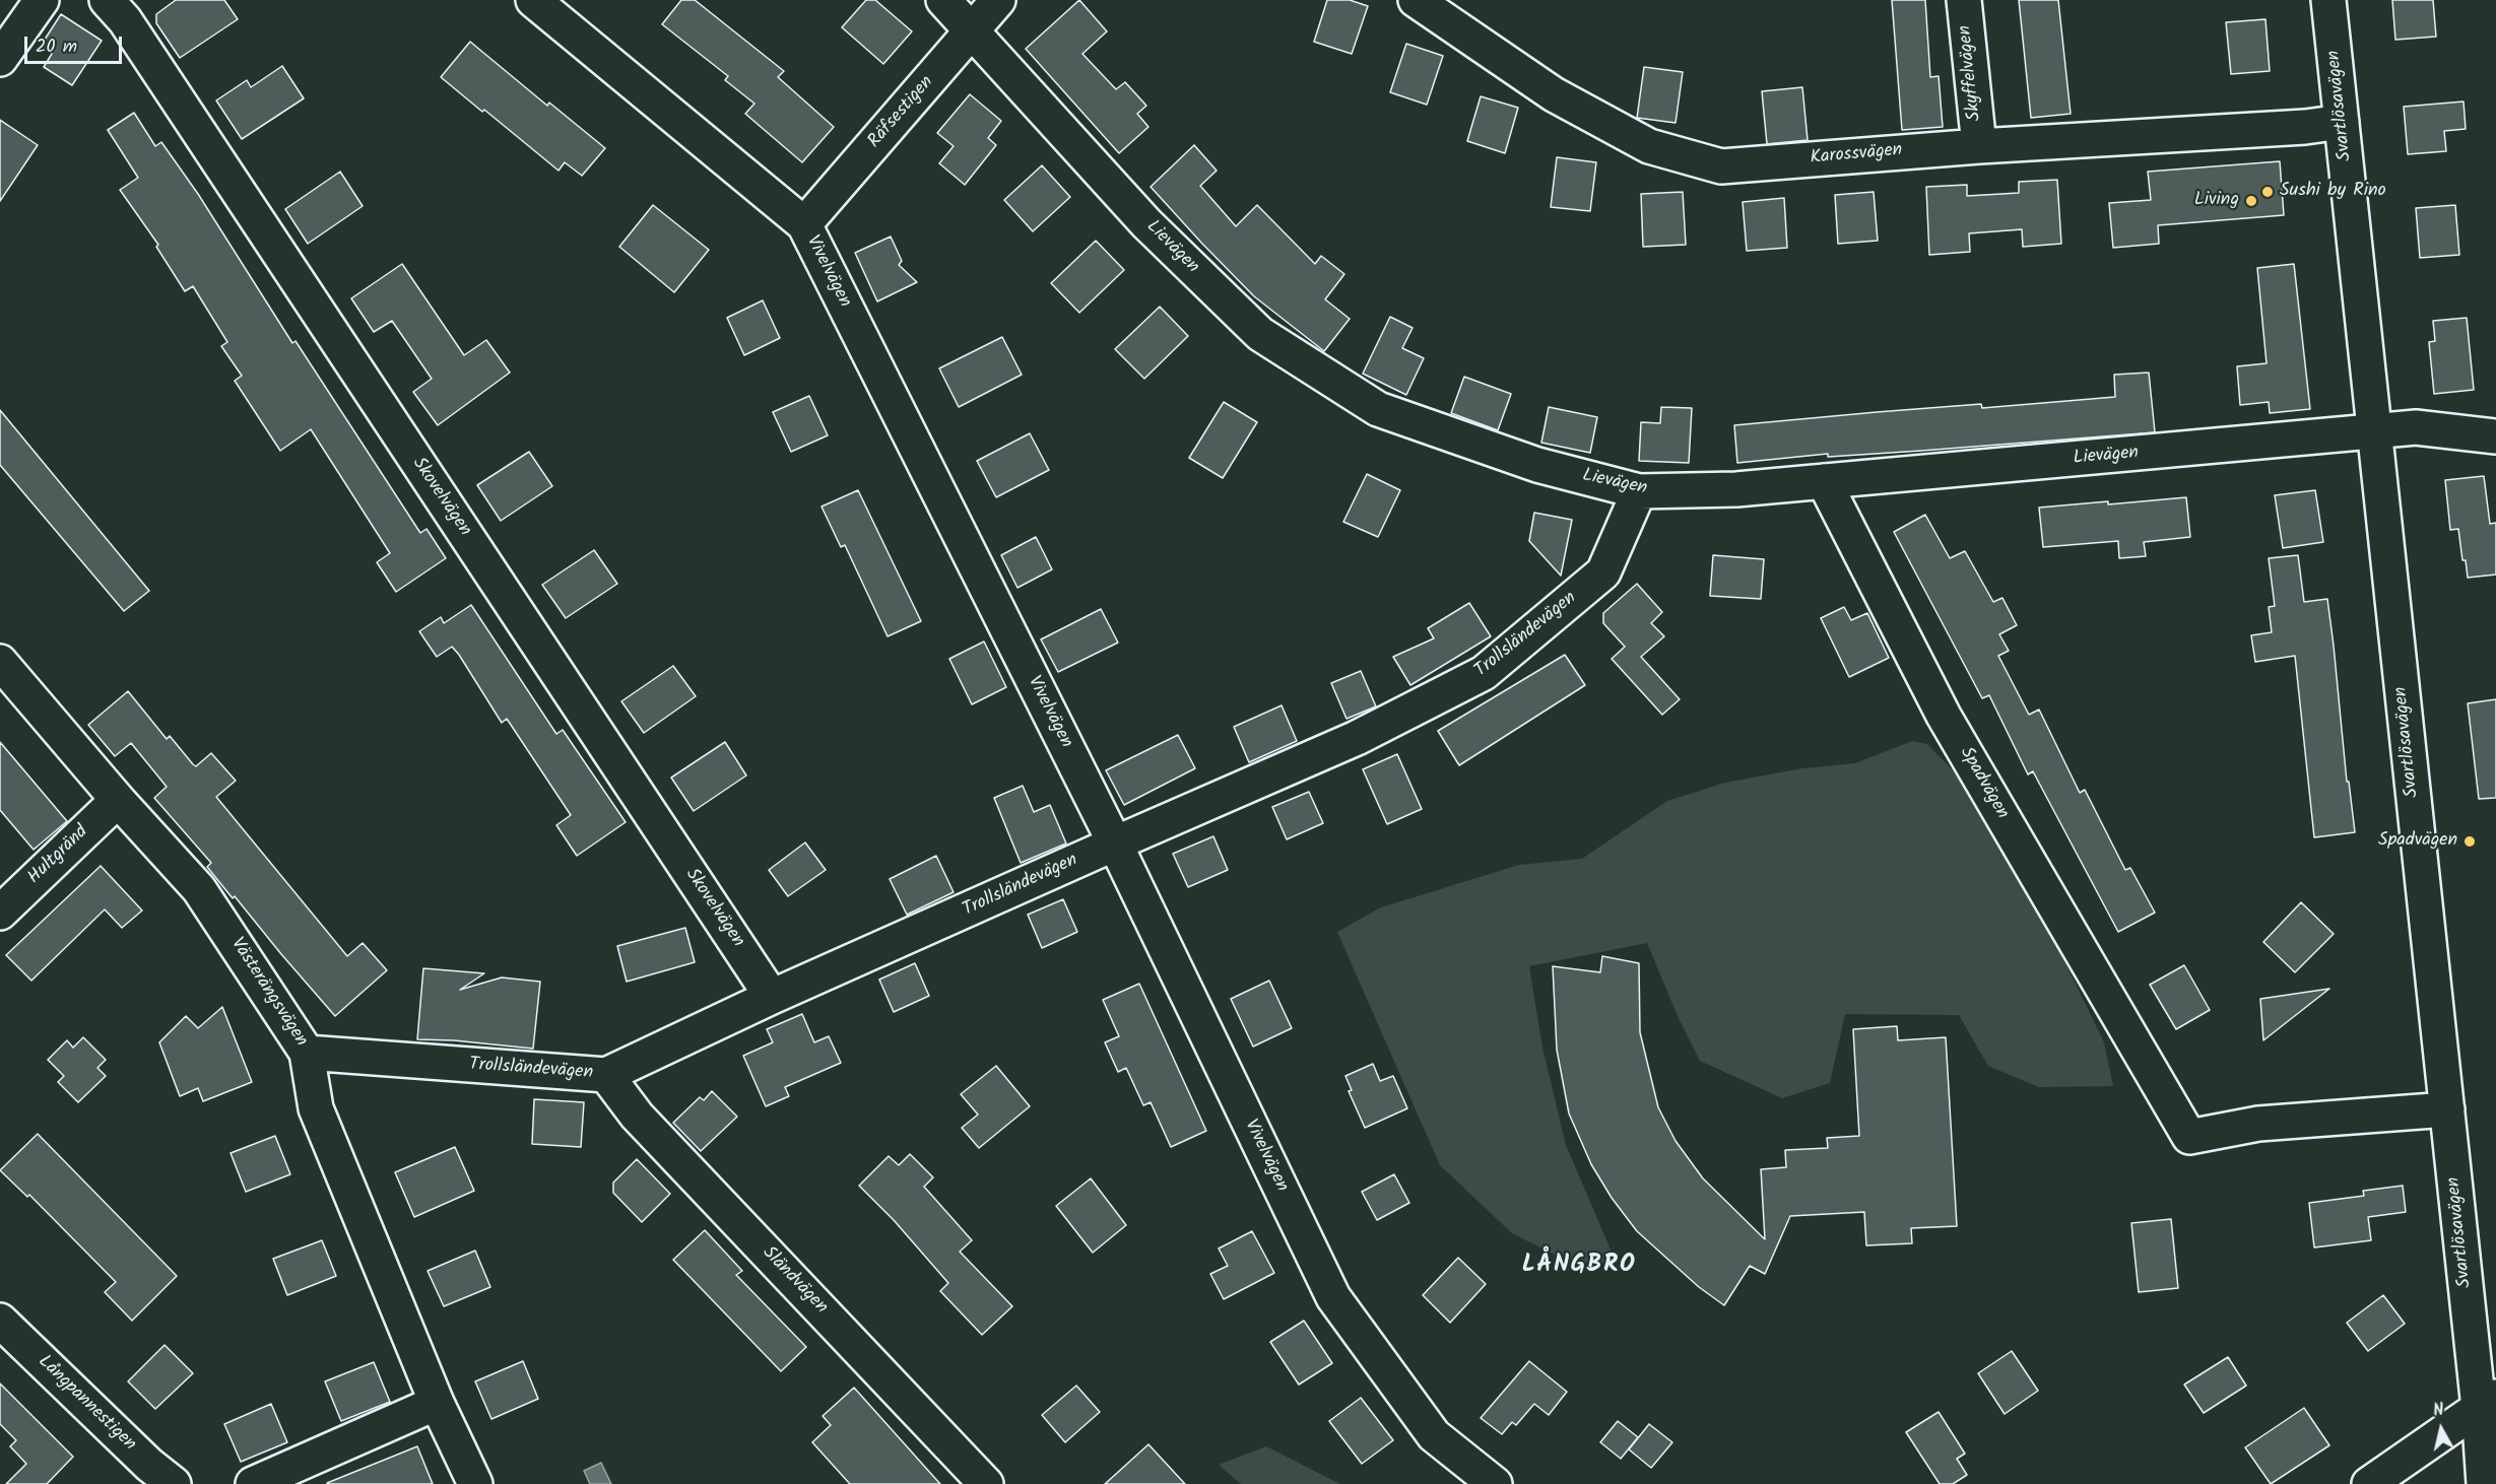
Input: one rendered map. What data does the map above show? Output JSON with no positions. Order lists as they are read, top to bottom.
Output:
{
  "streets": {
    "street": [
      "Skyffelvägen",
      "Svartlösavägen",
      "Räfsestigen",
      "Karossvägen",
      "Lievägen",
      "Vivelvägen",
      "Skovelvägen",
      "Trollsländevägen",
      "Spadvägen",
      "Hultgränd",
      "Västerängsvägen",
      "Sländvägen",
      "Långpannestigen"
    ]
  },
  "crossings": [
    ["Skyffelvägen", "Karossvägen"],
    ["Svartlösavägen", "Karossvägen"],
    ["Svartlösavägen", "Lievägen"],
    ["Svartlösavägen", "Spadvägen"],
    ["Räfsestigen", "Lievägen"],
    ["Räfsestigen", "Vivelvägen"],
    ["Lievägen", "Trollsländevägen"],
    ["Lievägen", "Spadvägen"],
    ["Vivelvägen", "Trollsländevägen"],
    ["Skovelvägen", "Trollsländevägen"],
    ["Trollsländevägen", "Västerängsvägen"],
    ["Trollsländevägen", "Sländvägen"],
    ["Hultgränd", "Västerängsvägen"]
  ],
  "districts": ["LÅNGBRO"],
  "places": ["Sushi by Rino", "Living", "Spadvägen"],
  "scale_bar": "20 m",
  "north": "top"
}
